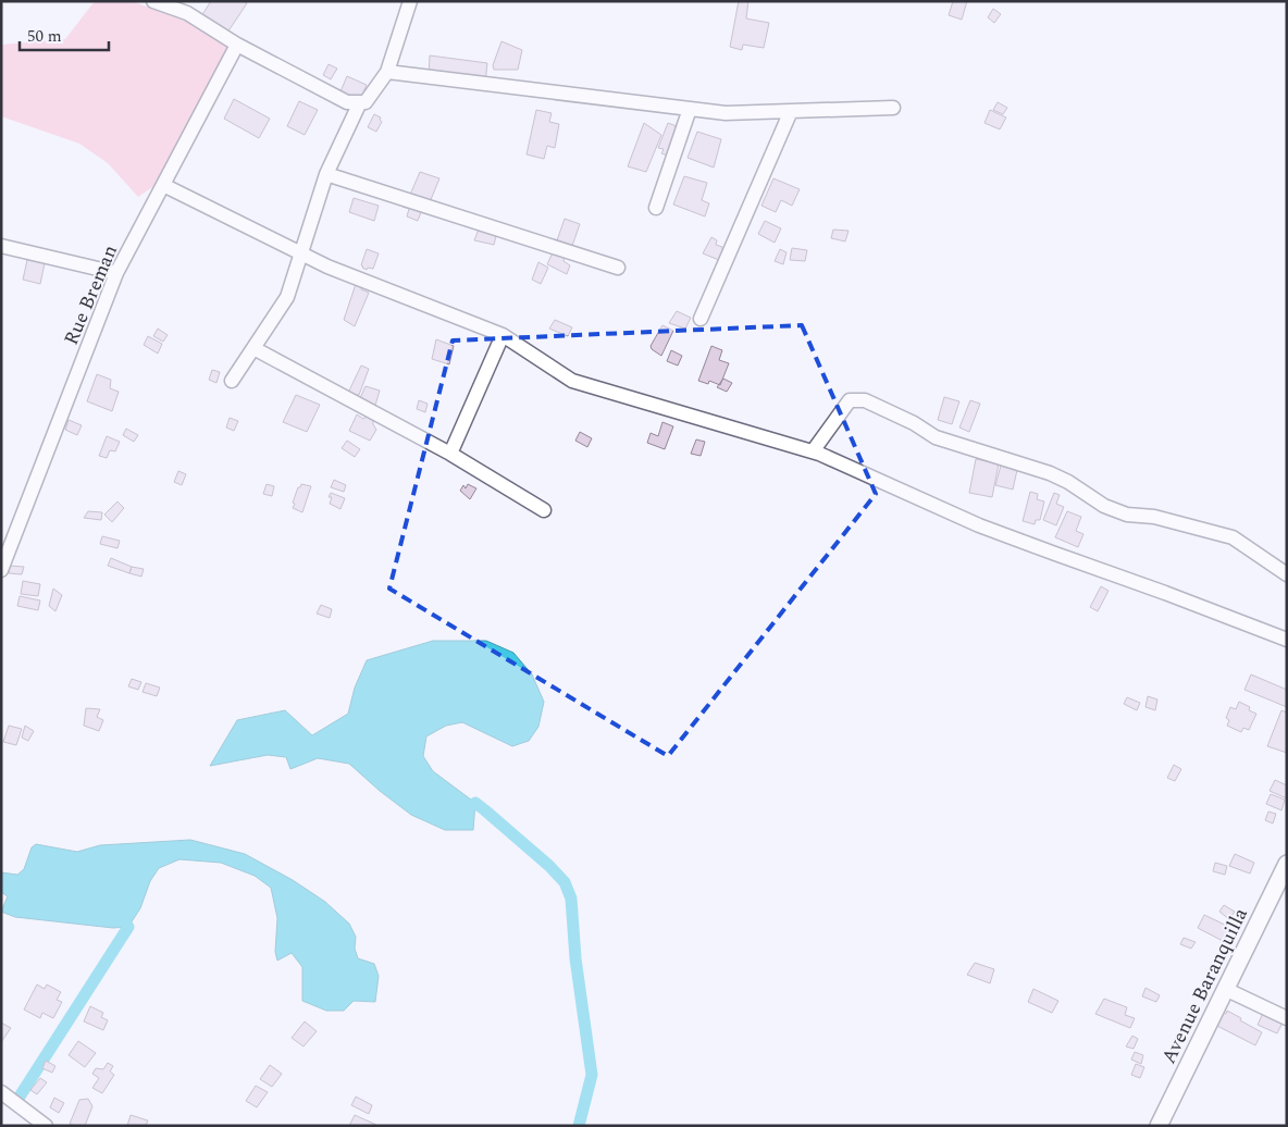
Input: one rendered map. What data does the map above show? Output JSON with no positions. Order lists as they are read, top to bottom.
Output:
{
  "streets": {
    "main road": ["Avenue Baranquilla"],
    "street": ["Rue Breman"]
  },
  "scale_bar": "50 m"
}
